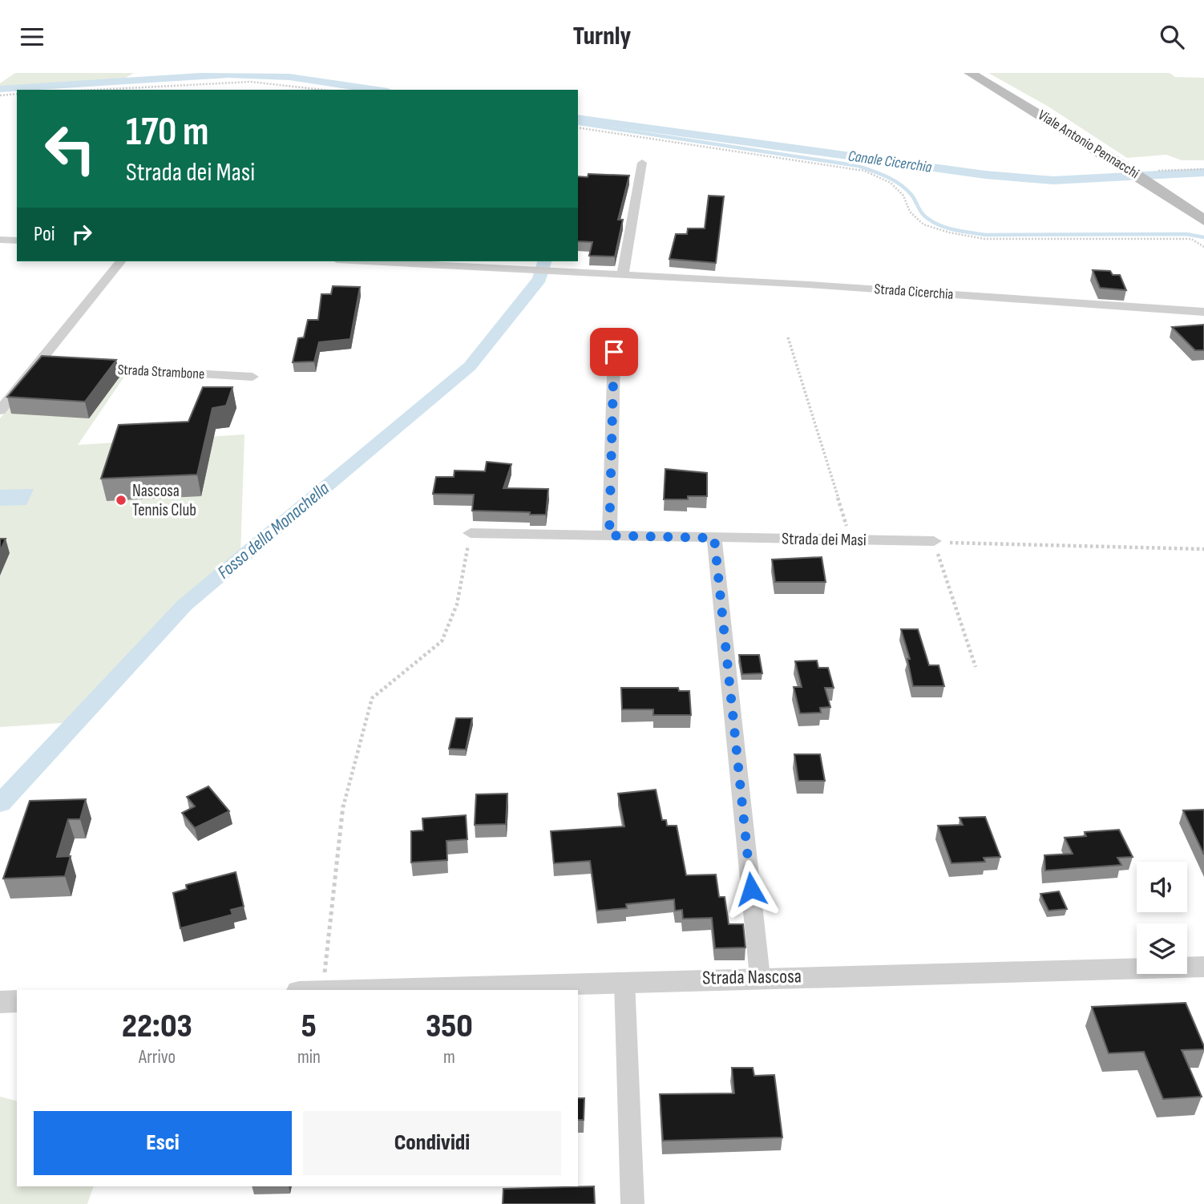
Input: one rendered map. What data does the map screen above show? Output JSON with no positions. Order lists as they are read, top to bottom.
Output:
{
  "streets": {
    "main road": ["Viale Antonio Pennacchi"],
    "street": [
      "Strada Cicerchia",
      "Strada Strambone",
      "Strada dei Masi",
      "Strada Nascosa"
    ]
  },
  "water": ["Canale Cicerchia", "Fosso della Monachella"],
  "places": ["Nascosa Tennis Club"],
  "page": {
    "header": "Turnly",
    "turn": ["170 m", "Strada dei Masi"],
    "then": "Poi",
    "eta": [
      "22:03",
      "Arrivo",
      "5",
      "min",
      "350",
      "m"
    ],
    "buttons": ["Esci", "Condividi"]
  }
}
